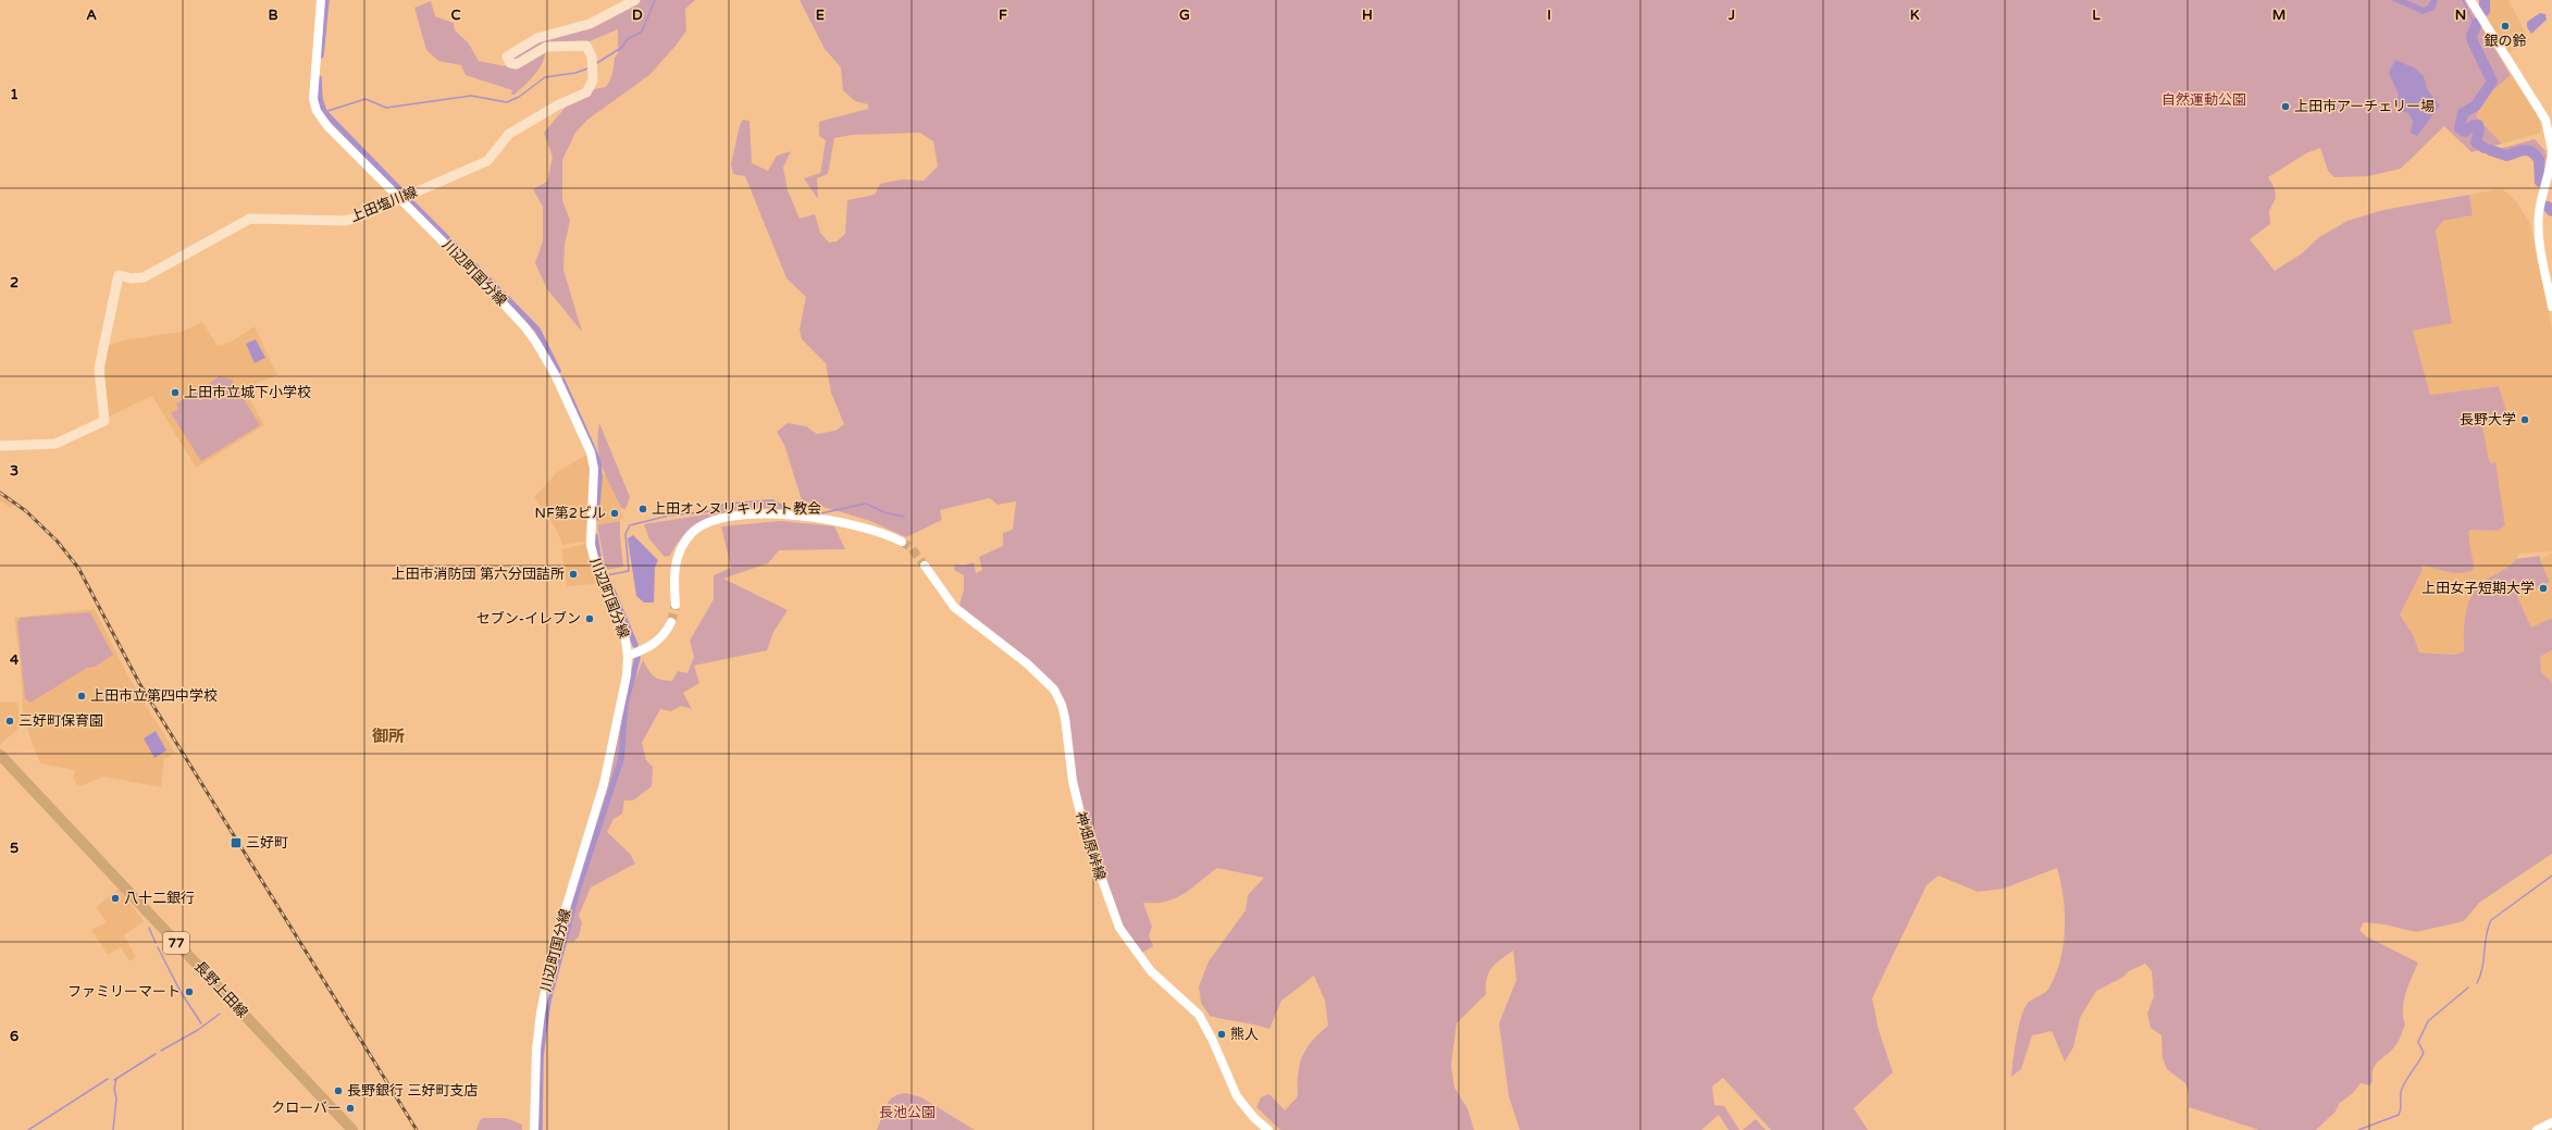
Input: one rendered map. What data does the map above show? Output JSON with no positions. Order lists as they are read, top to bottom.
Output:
{
  "streets": {
    "main road": ["上田塩川線", "77", "長野上田線"],
    "street": ["川辺町国分線", "神畑原峠線"]
  },
  "crossings": [
    ["上田塩川線", "川辺町国分線"]
  ],
  "districts": ["御所"],
  "parks": ["自然運動公園", "長池公園"],
  "places": {
    "other": [
      "銀の鈴",
      "上田市アーチェリー場",
      "上田市立城下小学校",
      "長野大学",
      "上田オンヌリキリスト教会",
      "NF第2ビル",
      "上田市消防団 第六分団詰所",
      "上田女子短期大学",
      "セブン-イレブン",
      "上田市立第四中学校",
      "三好町保育園",
      "八十二銀行",
      "ファミリーマート",
      "熊人",
      "長野銀行 三好町支店",
      "クローバー"
    ],
    "transit": ["三好町"]
  },
  "grid": {
    "columns": [
      "A",
      "B",
      "C",
      "D",
      "E",
      "F",
      "G",
      "H",
      "I",
      "J",
      "K",
      "L",
      "M",
      "N"
    ],
    "rows": [
      "1",
      "2",
      "3",
      "4",
      "5",
      "6"
    ]
  }
}
